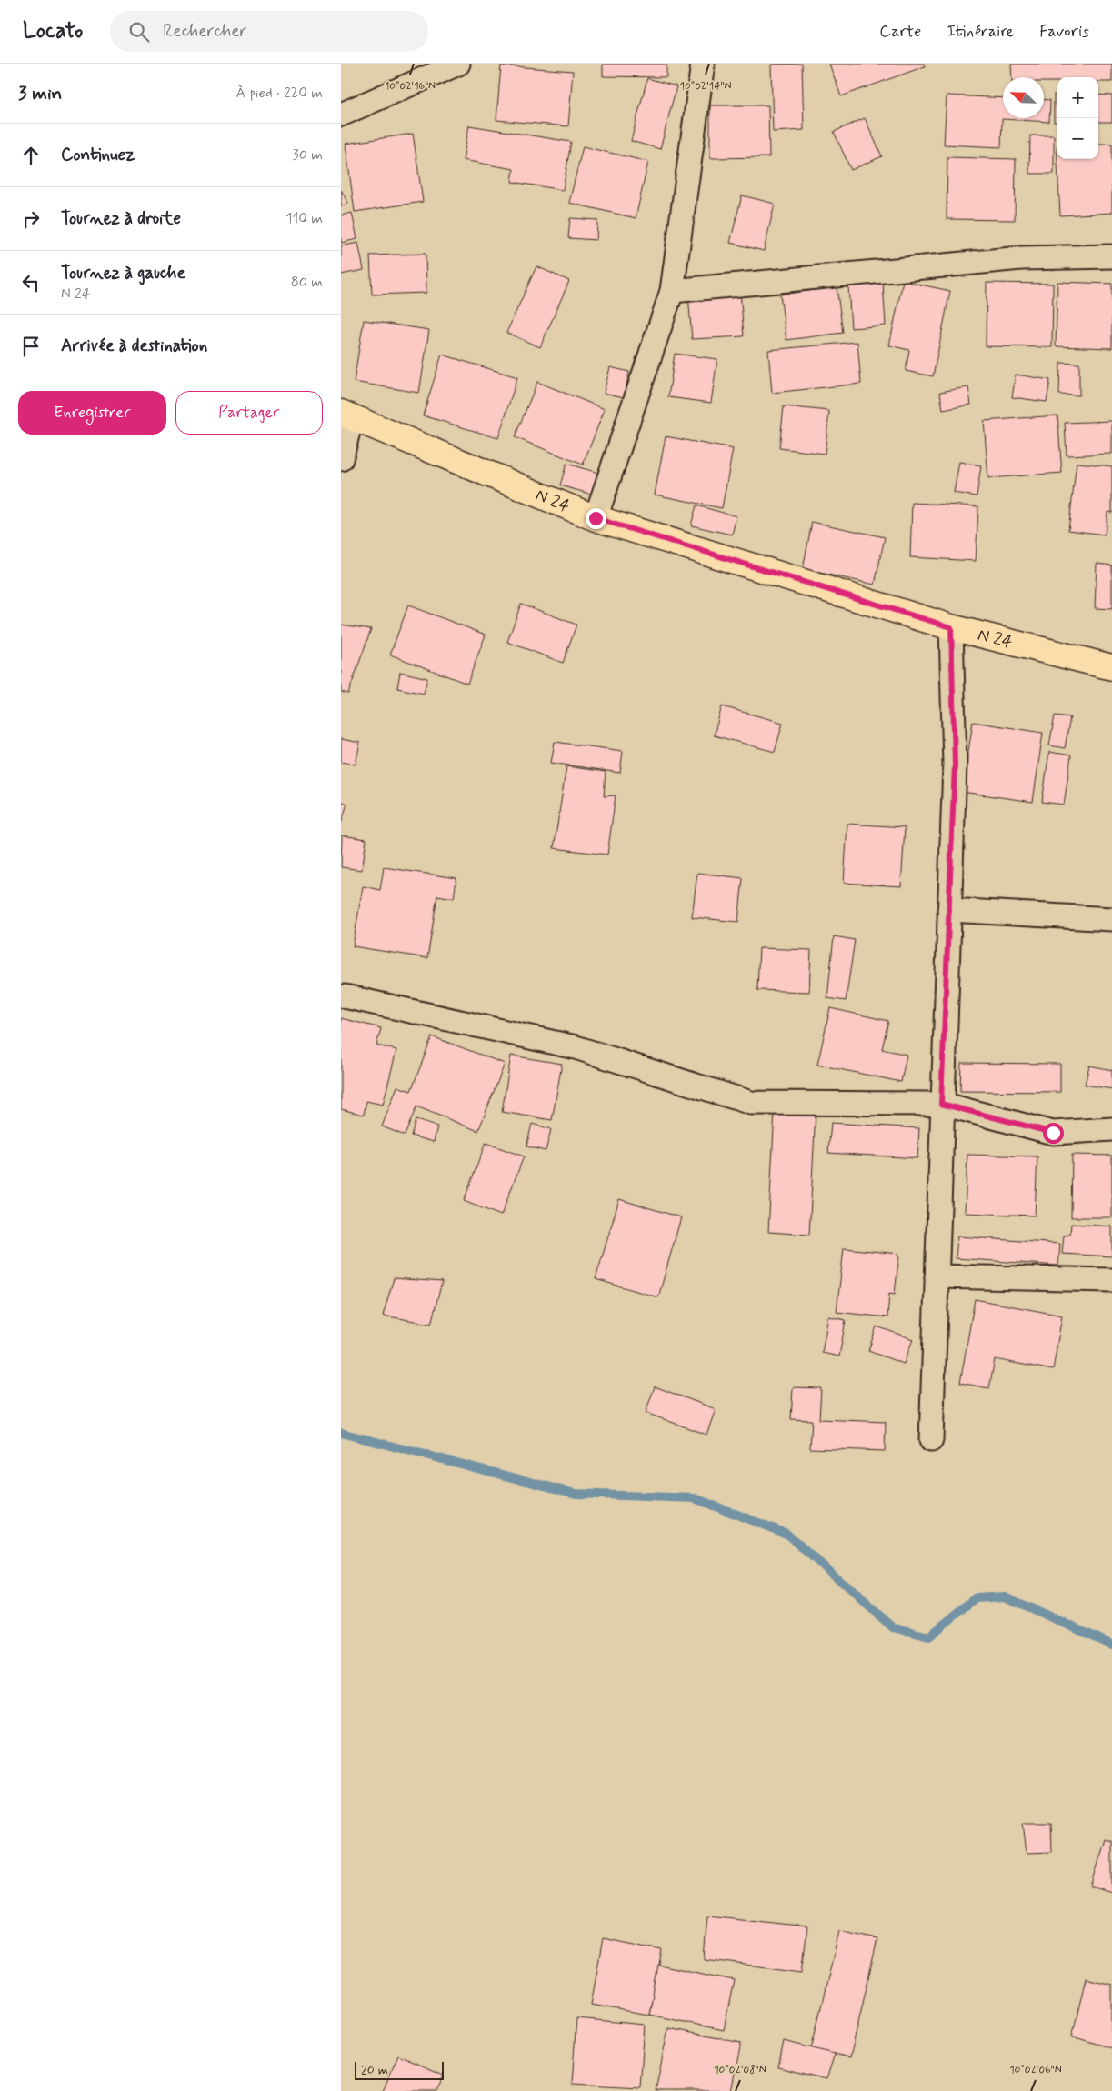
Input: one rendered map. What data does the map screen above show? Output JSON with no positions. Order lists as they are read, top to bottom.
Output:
{
  "streets": {
    "main road": ["N 24"]
  },
  "scale_bar": "20 m",
  "north": "top left",
  "page": {
    "header": "Locato",
    "search": "Rechercher",
    "nav": ["Carte", "Itinéraire", "Favoris"],
    "heading": ["3 min", "À pied · 220 m"],
    "map_buttons": ["+", "−"],
    "list": [
      ["Continuez", "30 m"],
      ["Tournez à droite", "110 m"],
      ["Tournez à gauche", "N 24", "80 m"],
      "Arrivée à destination"
    ],
    "buttons": ["Enregistrer", "Partager"],
    "scale": "20 m"
  },
  "coordinates": [
    "10°02'16\"N",
    "10°02'14\"N",
    "10°02'08\"N",
    "10°02'06\"N"
  ]
}
